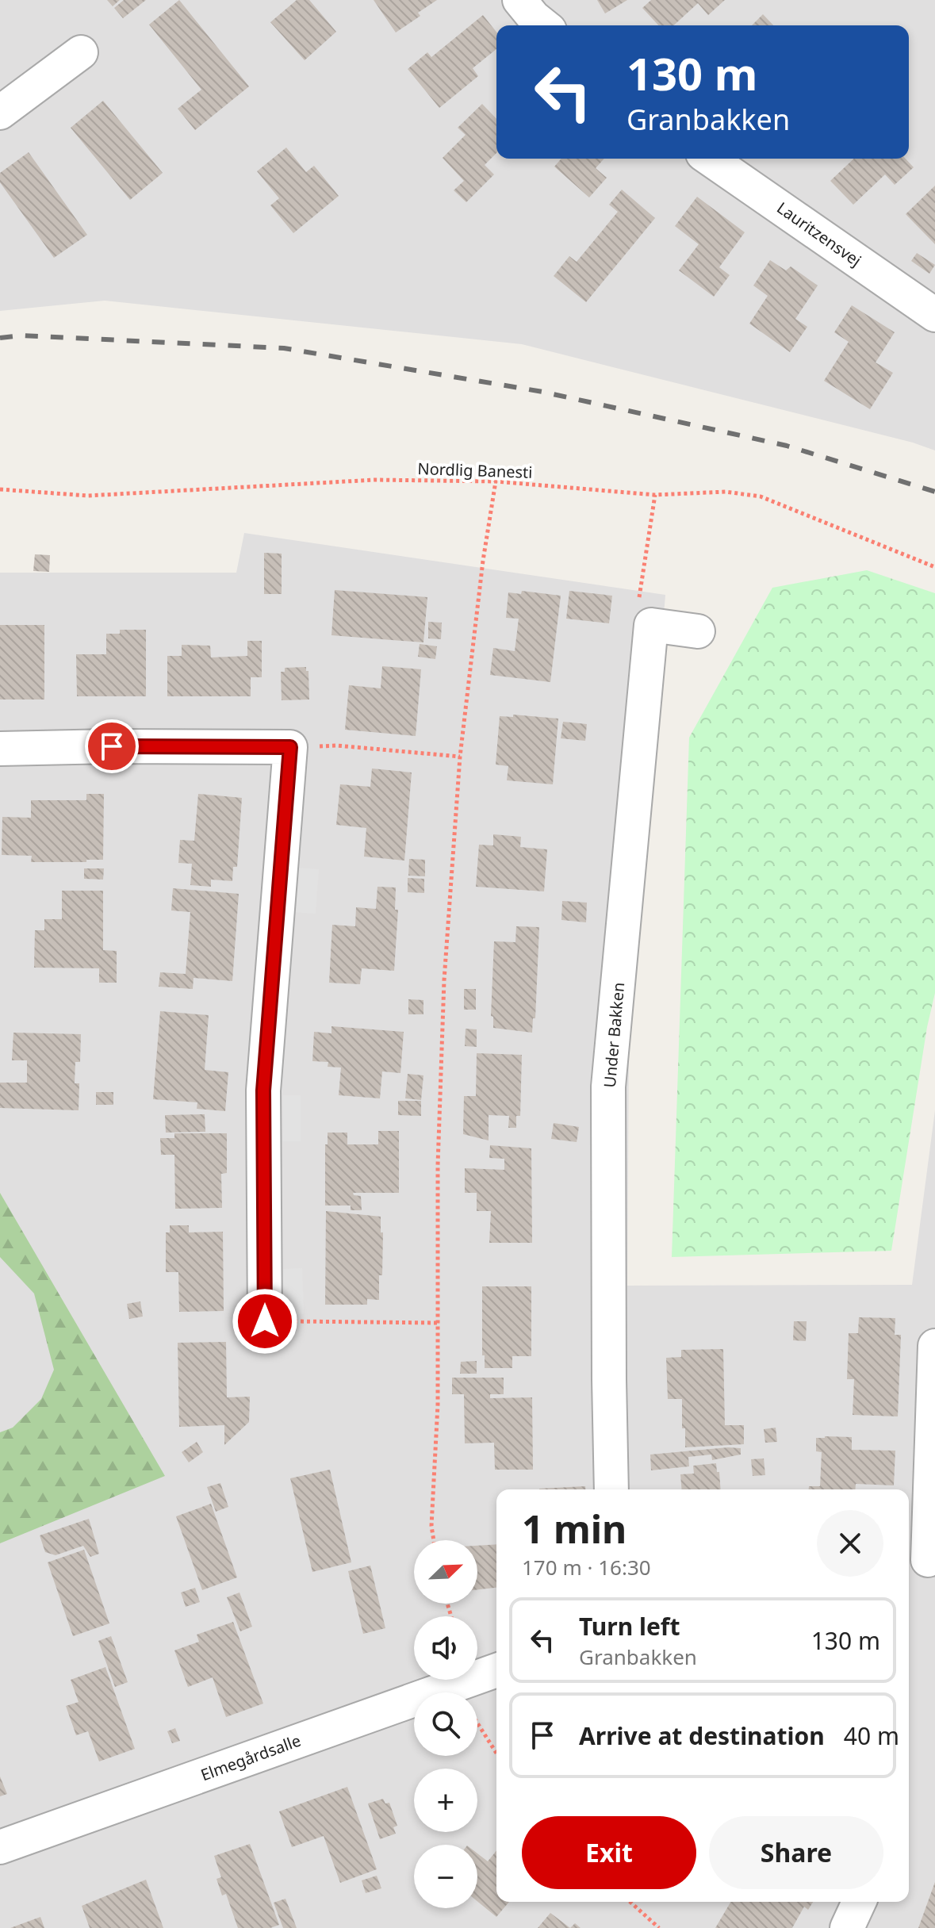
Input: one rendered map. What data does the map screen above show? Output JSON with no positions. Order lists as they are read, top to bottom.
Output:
{
  "streets": {
    "street": ["Lauritzensvej", "Under Bakken", "Elmegårdsalle"],
    "path": ["Nordlig Banesti"]
  },
  "north": "top right",
  "page": {
    "turn": ["130 m", "Granbakken"],
    "heading": ["1 min", "170 m · 16:30"],
    "map_buttons": ["+", "−"],
    "list": [
      {
        "name": "Turn left",
        "note": "Granbakken",
        "value": "130 m"
      },
      {
        "name": "Arrive at destination",
        "value": "40 m"
      }
    ],
    "buttons": ["Exit", "Share"]
  }
}
